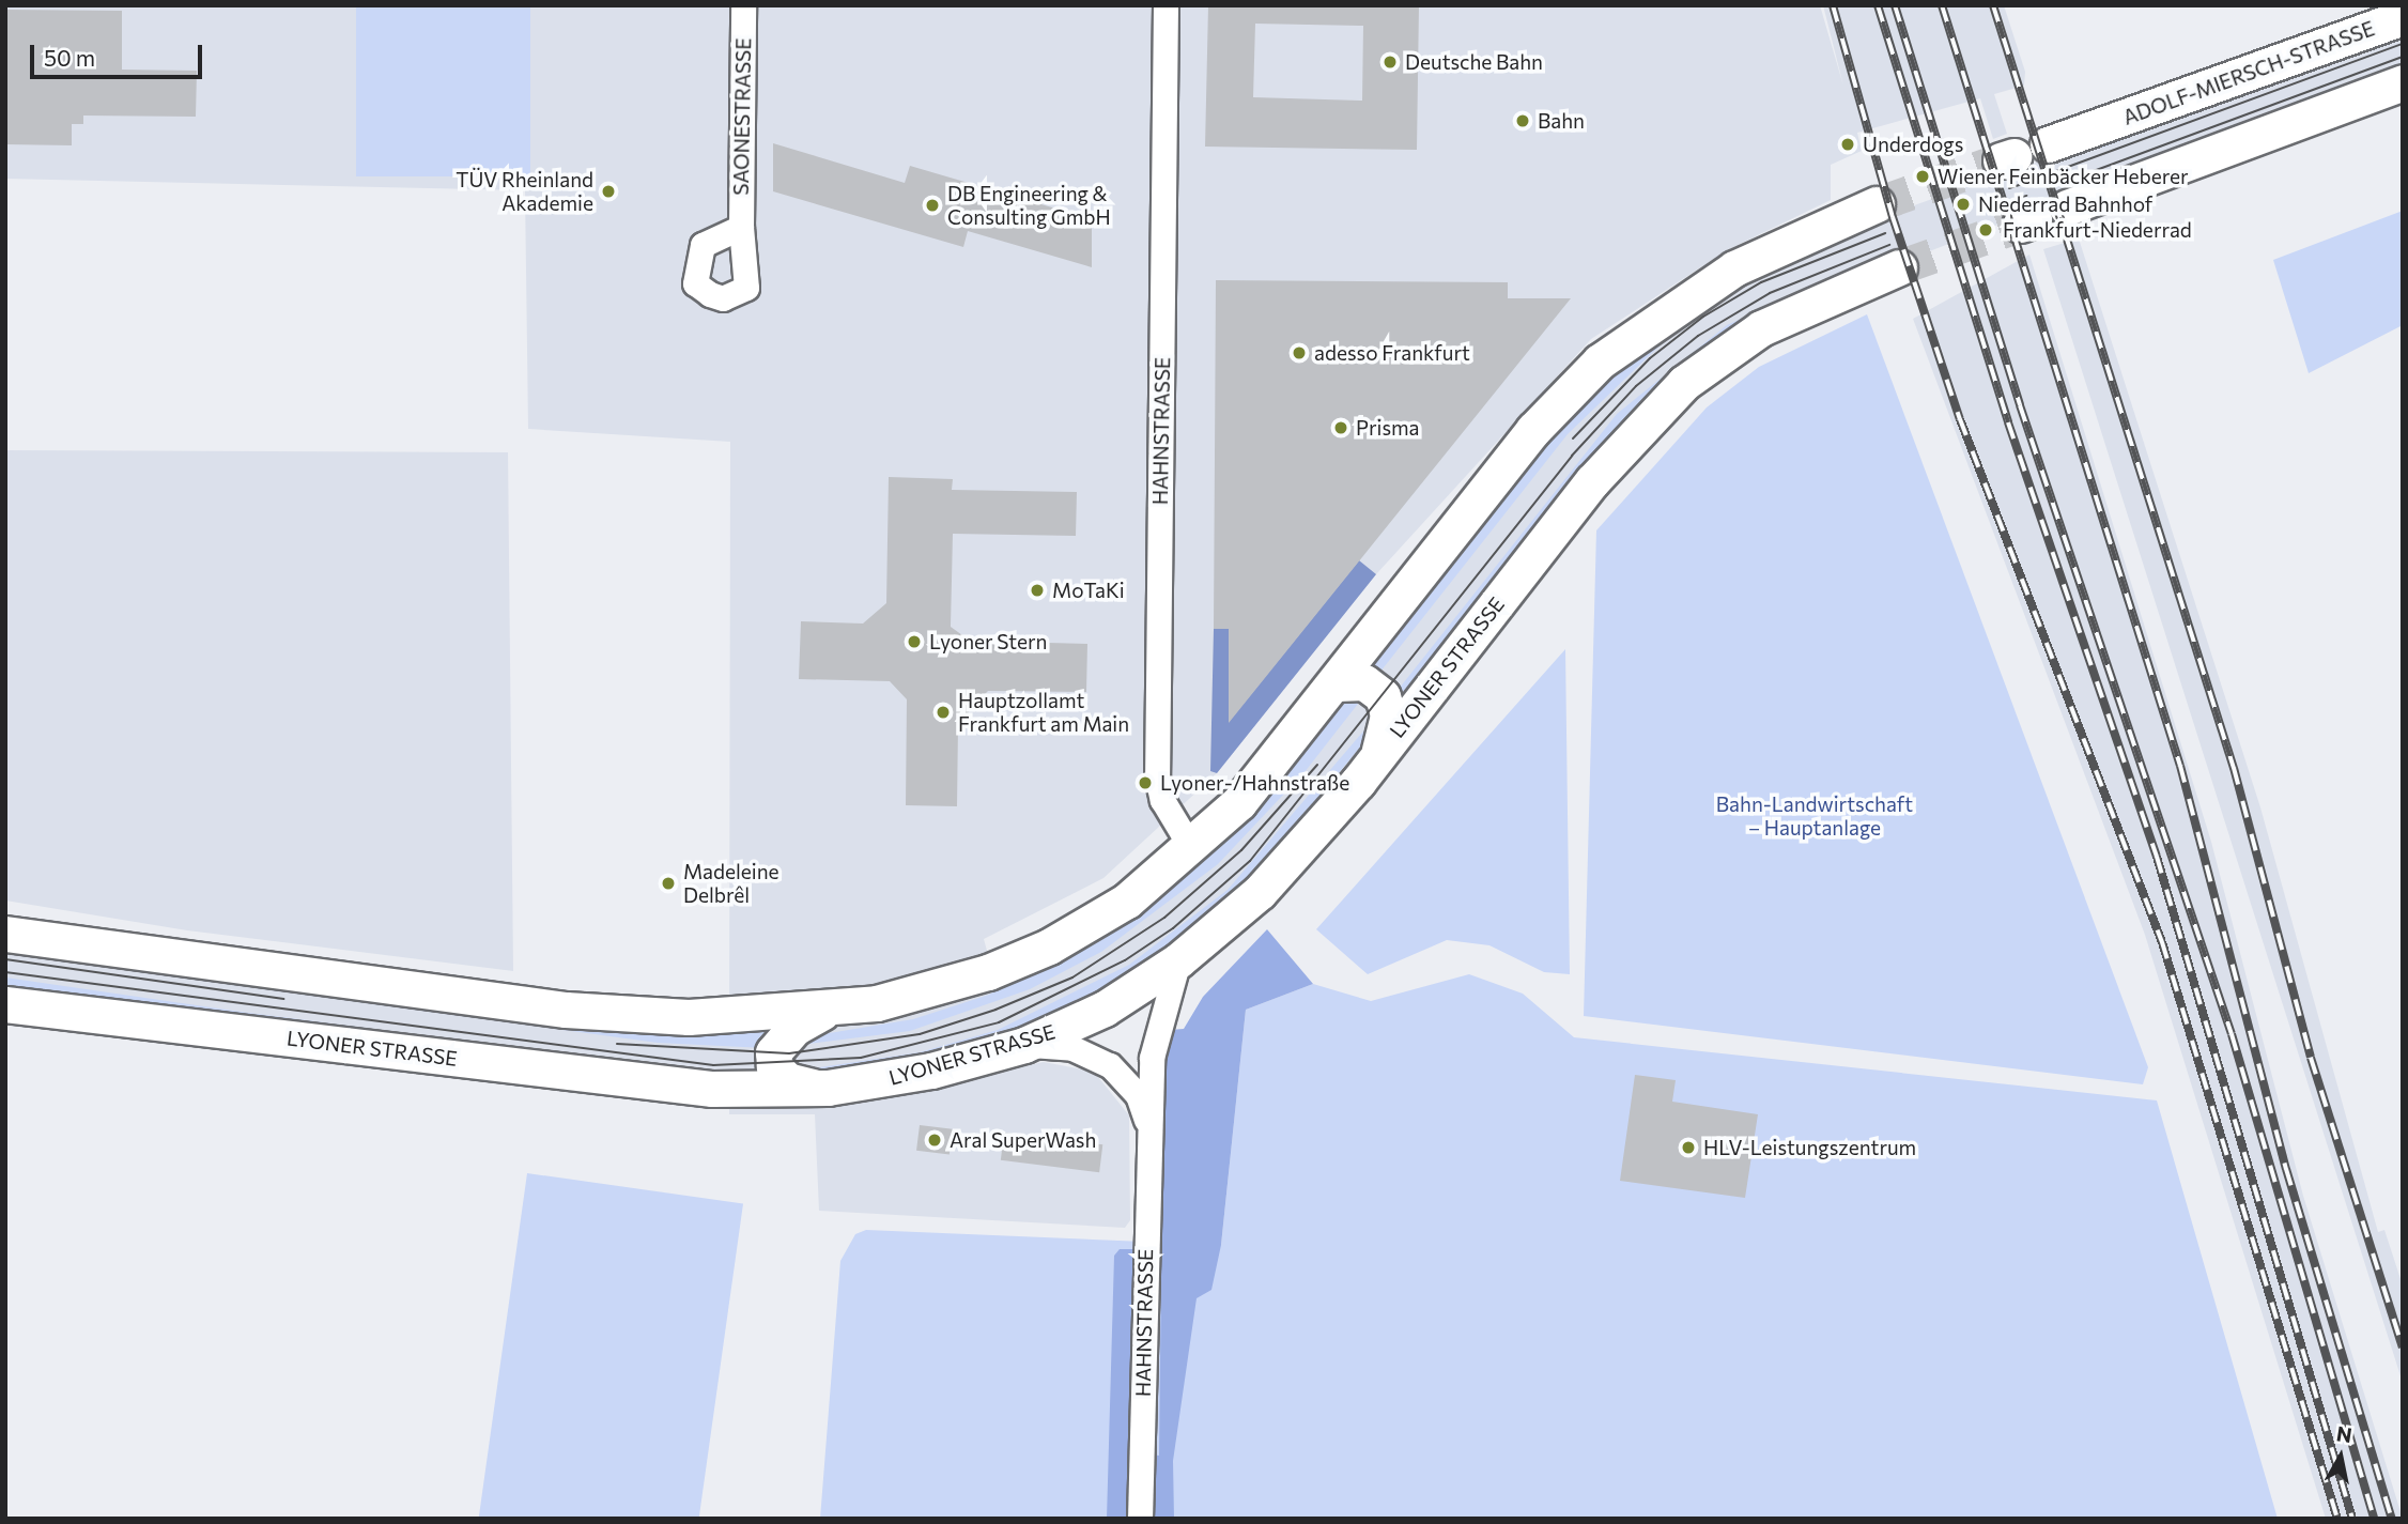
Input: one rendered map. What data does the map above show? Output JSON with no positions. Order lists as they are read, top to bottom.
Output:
{
  "streets": {
    "main road": ["ADOLF-MIERSCH-STRASSE", "LYONER STRASSE"],
    "street": ["SAONESTRASSE", "HAHNSTRASSE"]
  },
  "crossings": [
    ["HAHNSTRASSE", "LYONER STRASSE"]
  ],
  "parks": ["Bahn-Landwirtschaft – Hauptanlage"],
  "places": [
    "Deutsche Bahn",
    "Bahn",
    "Underdogs",
    "Wiener Feinbäcker Heberer",
    "TÜV Rheinland Akademie",
    "Niederrad Bahnhof",
    "DB Engineering & Consulting GmbH",
    "Frankfurt-Niederrad",
    "adesso Frankfurt",
    "Prisma",
    "MoTaKi",
    "Lyoner Stern",
    "Hauptzollamt Frankfurt am Main",
    "Lyoner-/Hahnstraße",
    "Madeleine Delbrêl",
    "Aral SuperWash",
    "HLV-Leistungszentrum"
  ],
  "scale_bar": "50 m",
  "north": "top"
}
